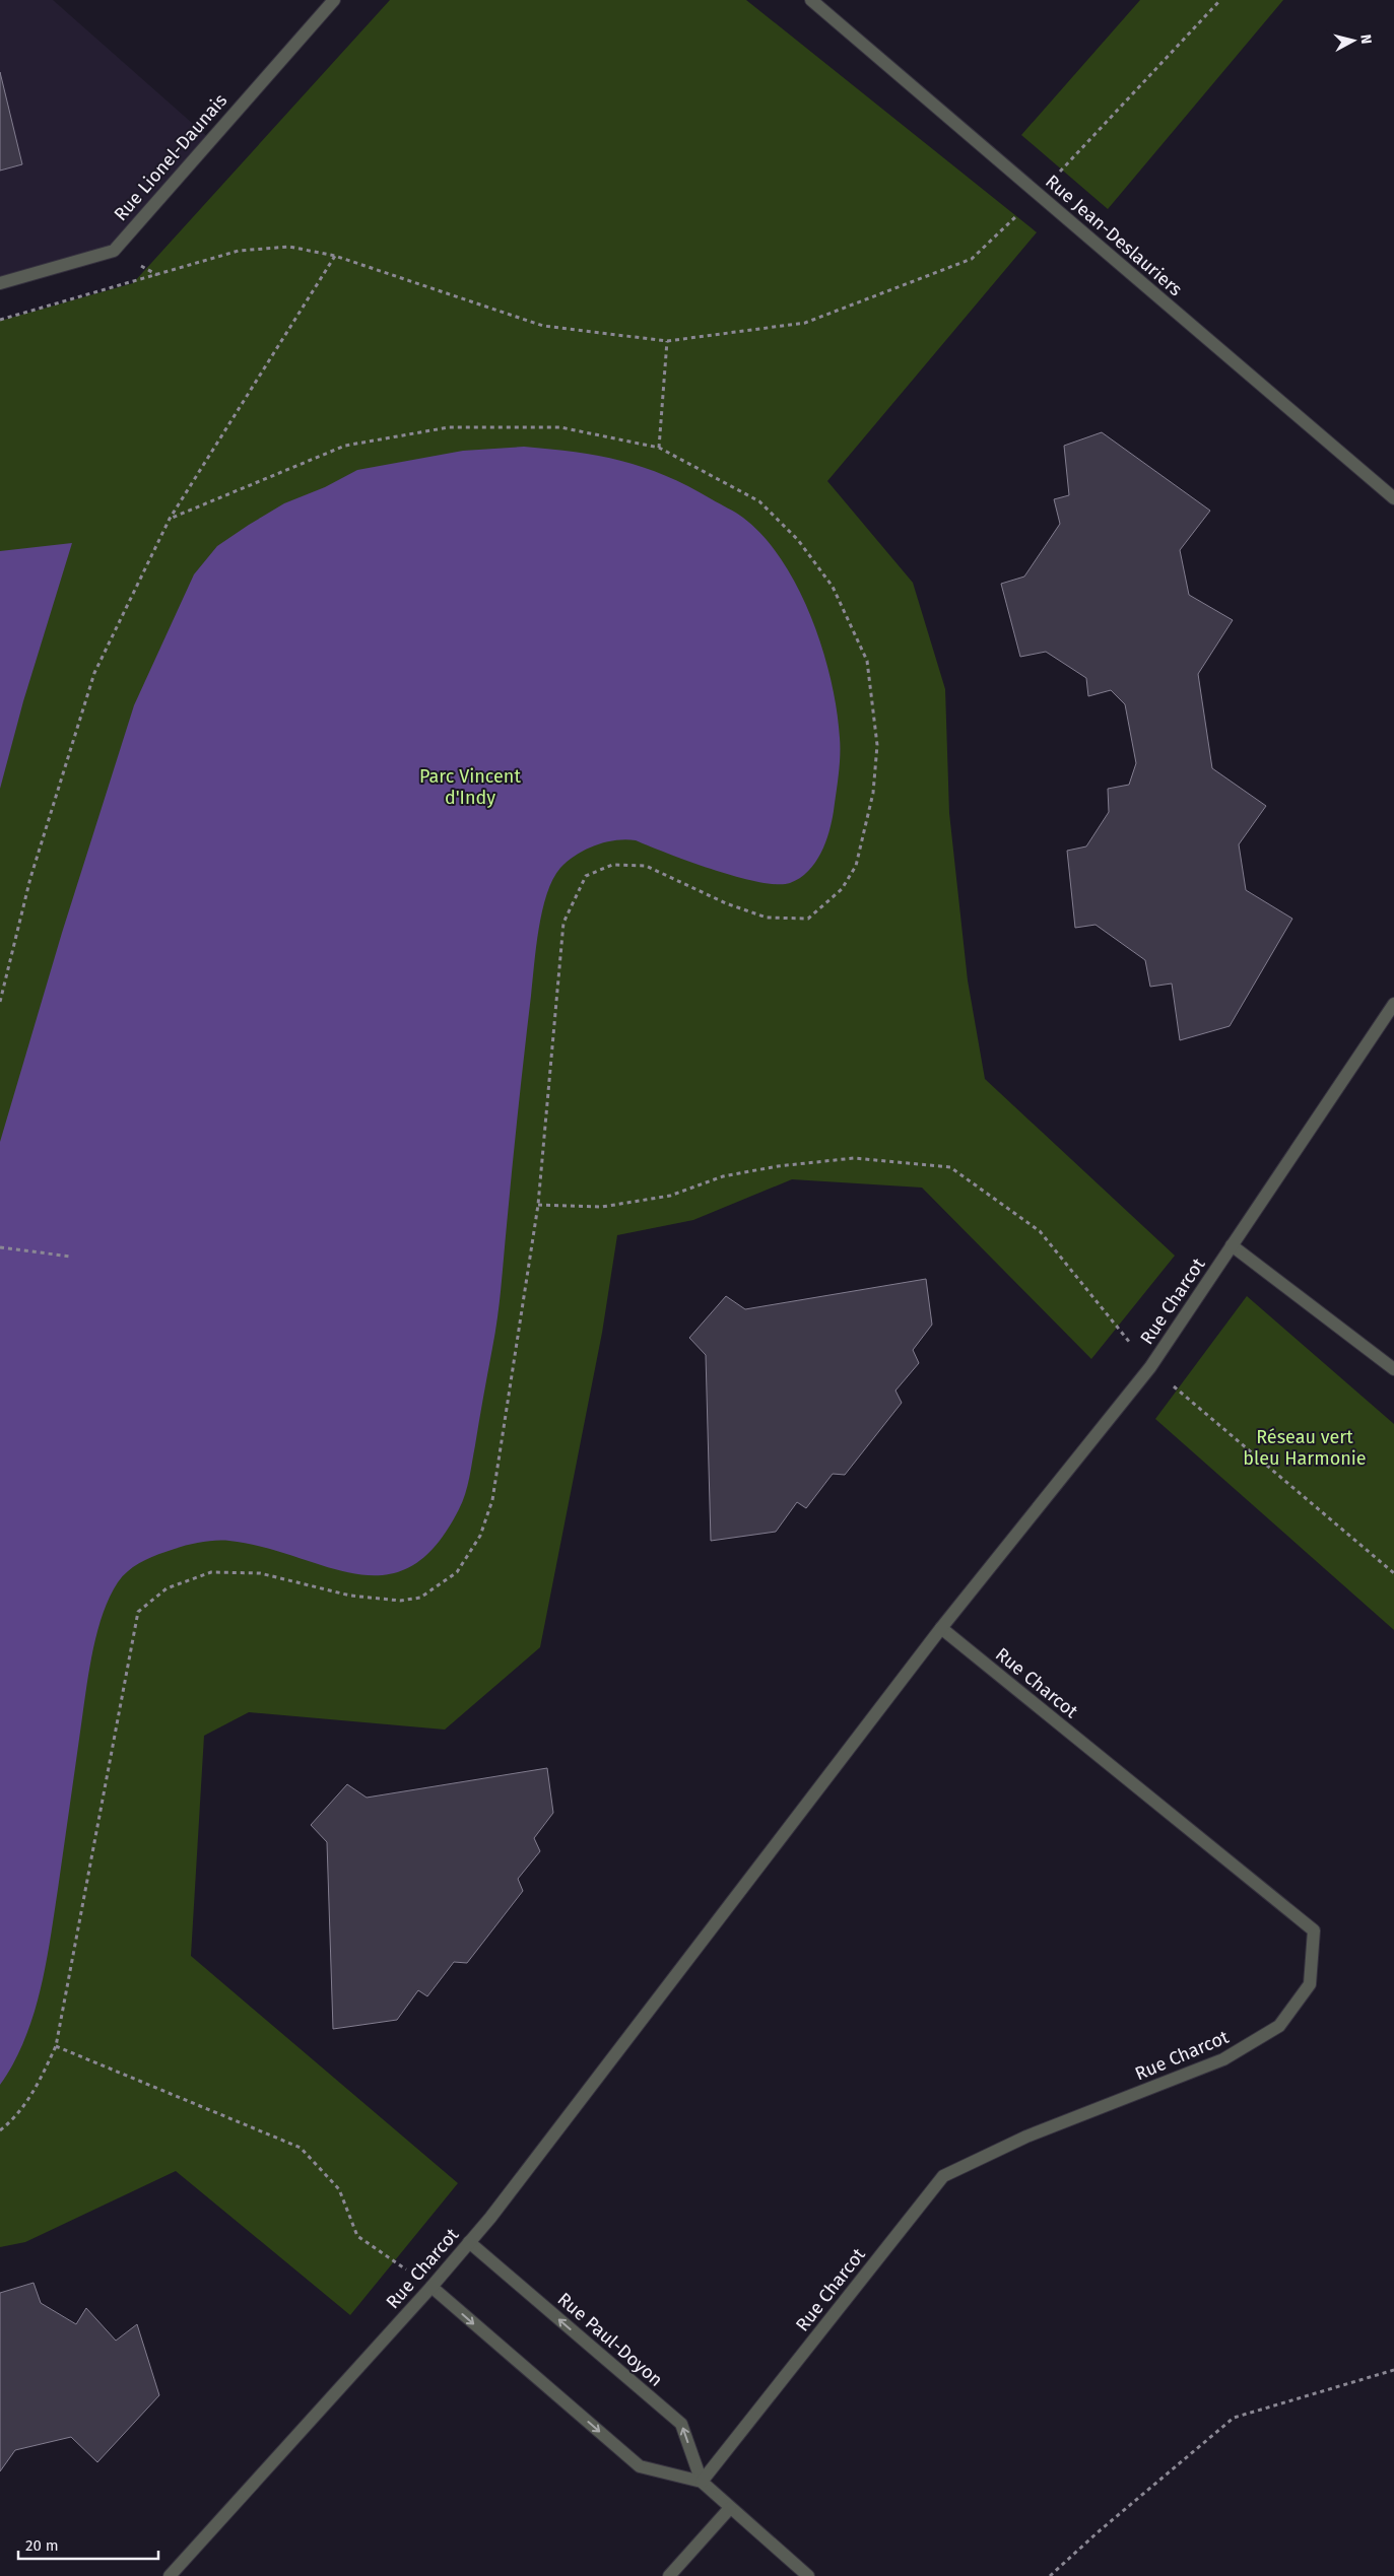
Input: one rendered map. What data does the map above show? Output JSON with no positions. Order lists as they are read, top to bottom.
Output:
{
  "streets": {
    "street": [
      "Rue Lionel-Daunais",
      "Rue Jean-Deslauriers",
      "Rue Charcot",
      "Rue Paul-Doyon"
    ]
  },
  "crossings": [
    ["Rue Charcot", "Rue Paul-Doyon"]
  ],
  "parks": ["Parc Vincent d'Indy", "Réseau vert bleu Harmonie"],
  "scale_bar": "20 m",
  "north": "right"
}
